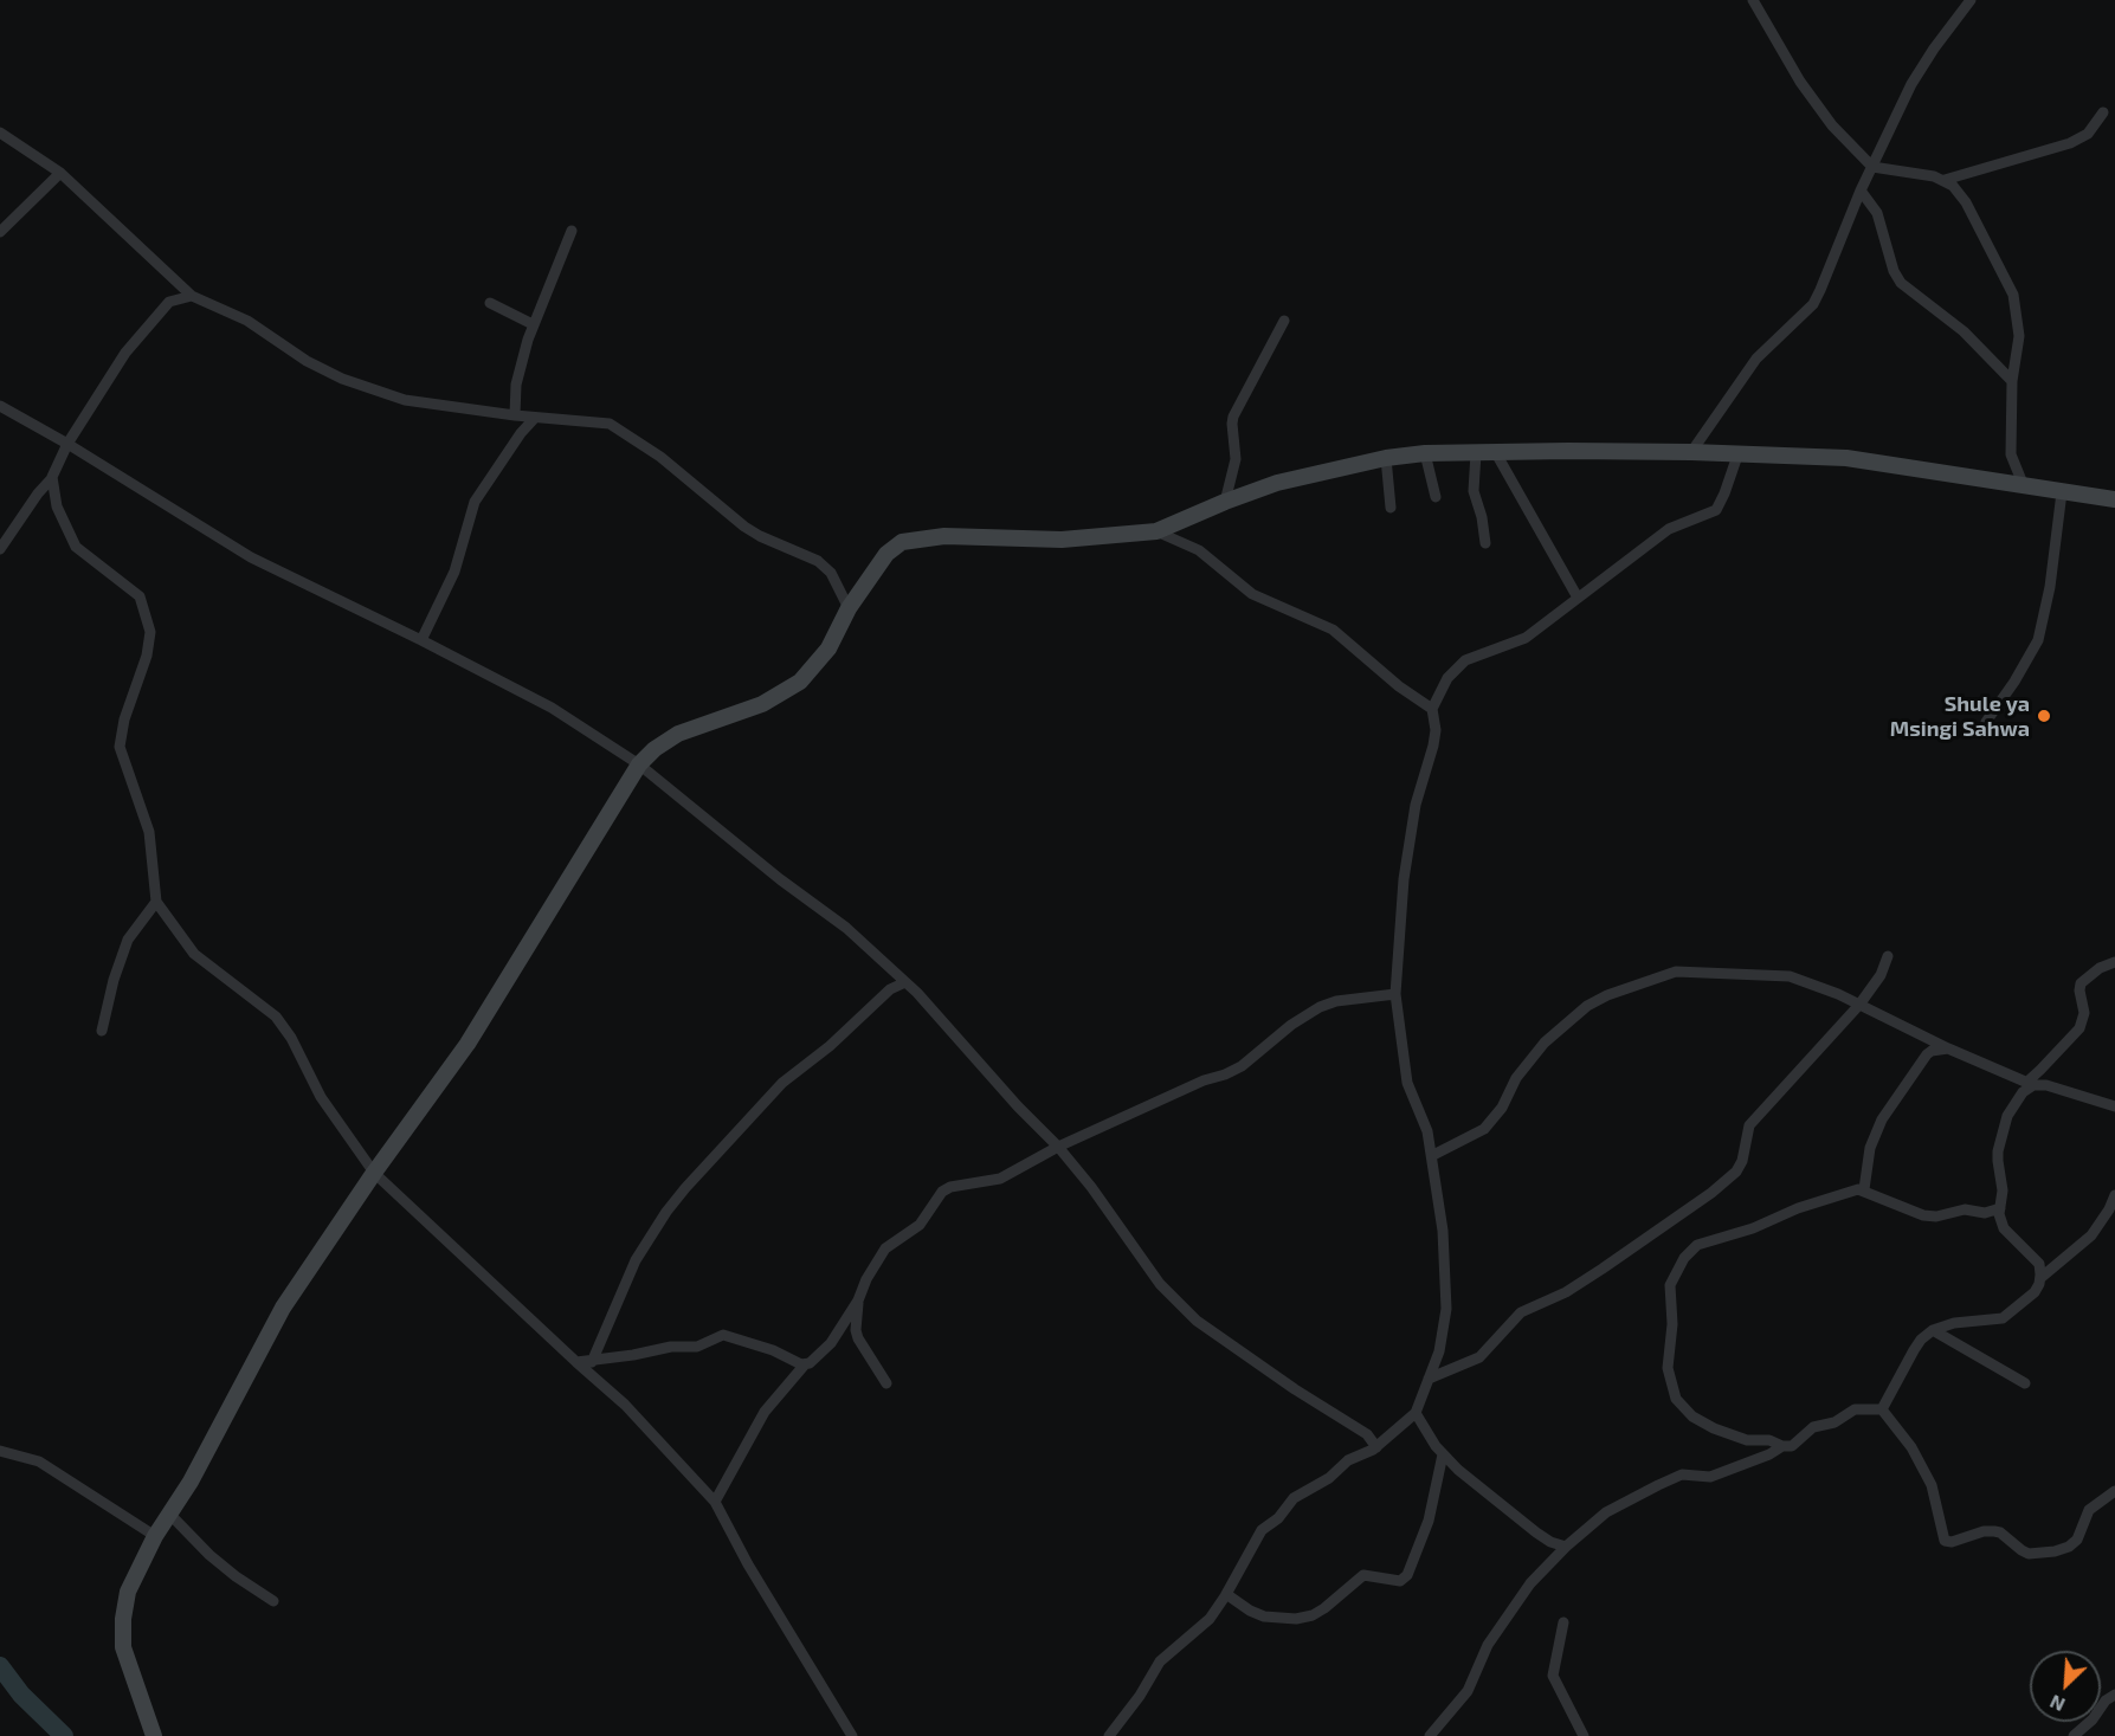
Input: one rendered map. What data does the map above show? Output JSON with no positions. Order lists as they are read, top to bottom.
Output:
{
  "places": ["Shule ya Msingi Sahwa"],
  "north": "bottom left"
}
